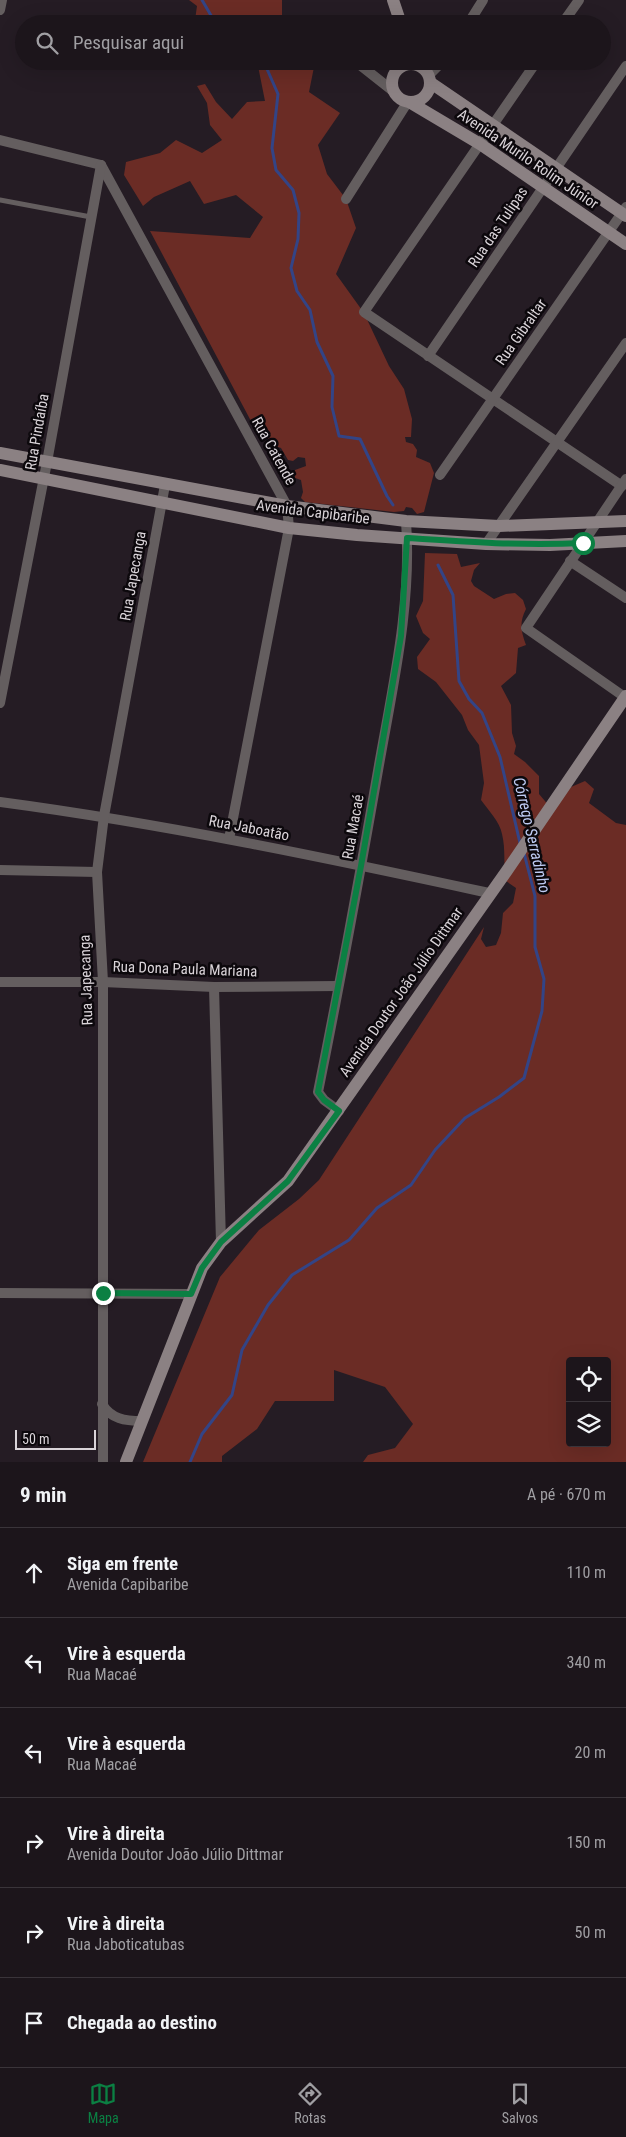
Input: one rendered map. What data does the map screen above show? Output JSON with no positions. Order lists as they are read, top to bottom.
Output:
{
  "streets": {
    "main road": ["Avenida Murilo Rolim Júnior", "Avenida Capibaribe", "Avenida Doutor João Júlio Dittmar"],
    "street": [
      "Rua das Tulipas",
      "Rua Gibraltar",
      "Rua Pindaíba",
      "Rua Catende",
      "Rua Japecanga",
      "Rua Macaé",
      "Rua Jaboatão",
      "Rua Dona Paula Mariana"
    ]
  },
  "crossings": [
    ["Avenida Murilo Rolim Júnior", "Rua das Tulipas"],
    ["Avenida Murilo Rolim Júnior", "Rua Gibraltar"],
    ["Rua Pindaíba", "Rua Catende"],
    ["Rua Pindaíba", "Avenida Capibaribe"],
    ["Rua Catende", "Avenida Capibaribe"],
    ["Rua Catende", "Rua Jaboatão"],
    ["Avenida Capibaribe", "Rua Japecanga"],
    ["Avenida Capibaribe", "Rua Macaé"],
    ["Rua Japecanga", "Rua Jaboatão"],
    ["Rua Japecanga", "Rua Dona Paula Mariana"],
    ["Rua Macaé", "Rua Jaboatão"],
    ["Rua Macaé", "Rua Dona Paula Mariana"],
    ["Rua Macaé", "Avenida Doutor João Júlio Dittmar"],
    ["Rua Jaboatão", "Avenida Doutor João Júlio Dittmar"]
  ],
  "water": ["Córrego Serradinho"],
  "scale_bar": "50 m",
  "page": {
    "search": "Pesquisar aqui",
    "scale": "50 m",
    "heading": ["9 min", "A pé · 670 m"],
    "list": [
      ["Siga em frente", "Avenida Capibaribe", "110 m"],
      ["Vire à esquerda", "Rua Macaé", "340 m"],
      ["Vire à esquerda", "Rua Macaé", "20 m"],
      ["Vire à direita", "Avenida Doutor João Júlio Dittmar", "150 m"],
      ["Vire à direita", "Rua Jaboticatubas", "50 m"],
      "Chegada ao destino"
    ],
    "nav": ["Mapa", "Rotas", "Salvos"]
  }
}
